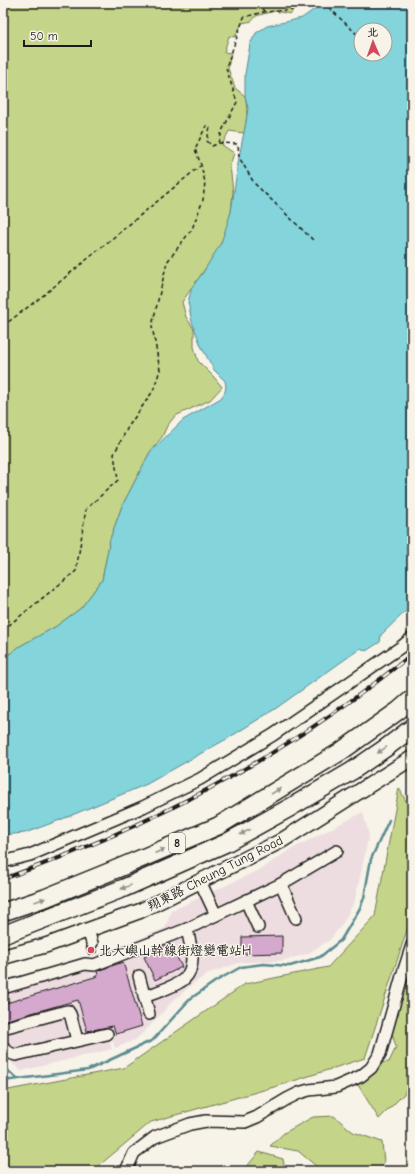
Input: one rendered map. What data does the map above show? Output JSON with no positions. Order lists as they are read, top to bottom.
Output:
{
  "streets": {
    "highway": ["8"],
    "main road": ["翔東路 Cheung Tung Road"]
  },
  "places": ["北大嶼山幹線街燈變電站H"],
  "scale_bar": "50 m",
  "north": "top"
}
